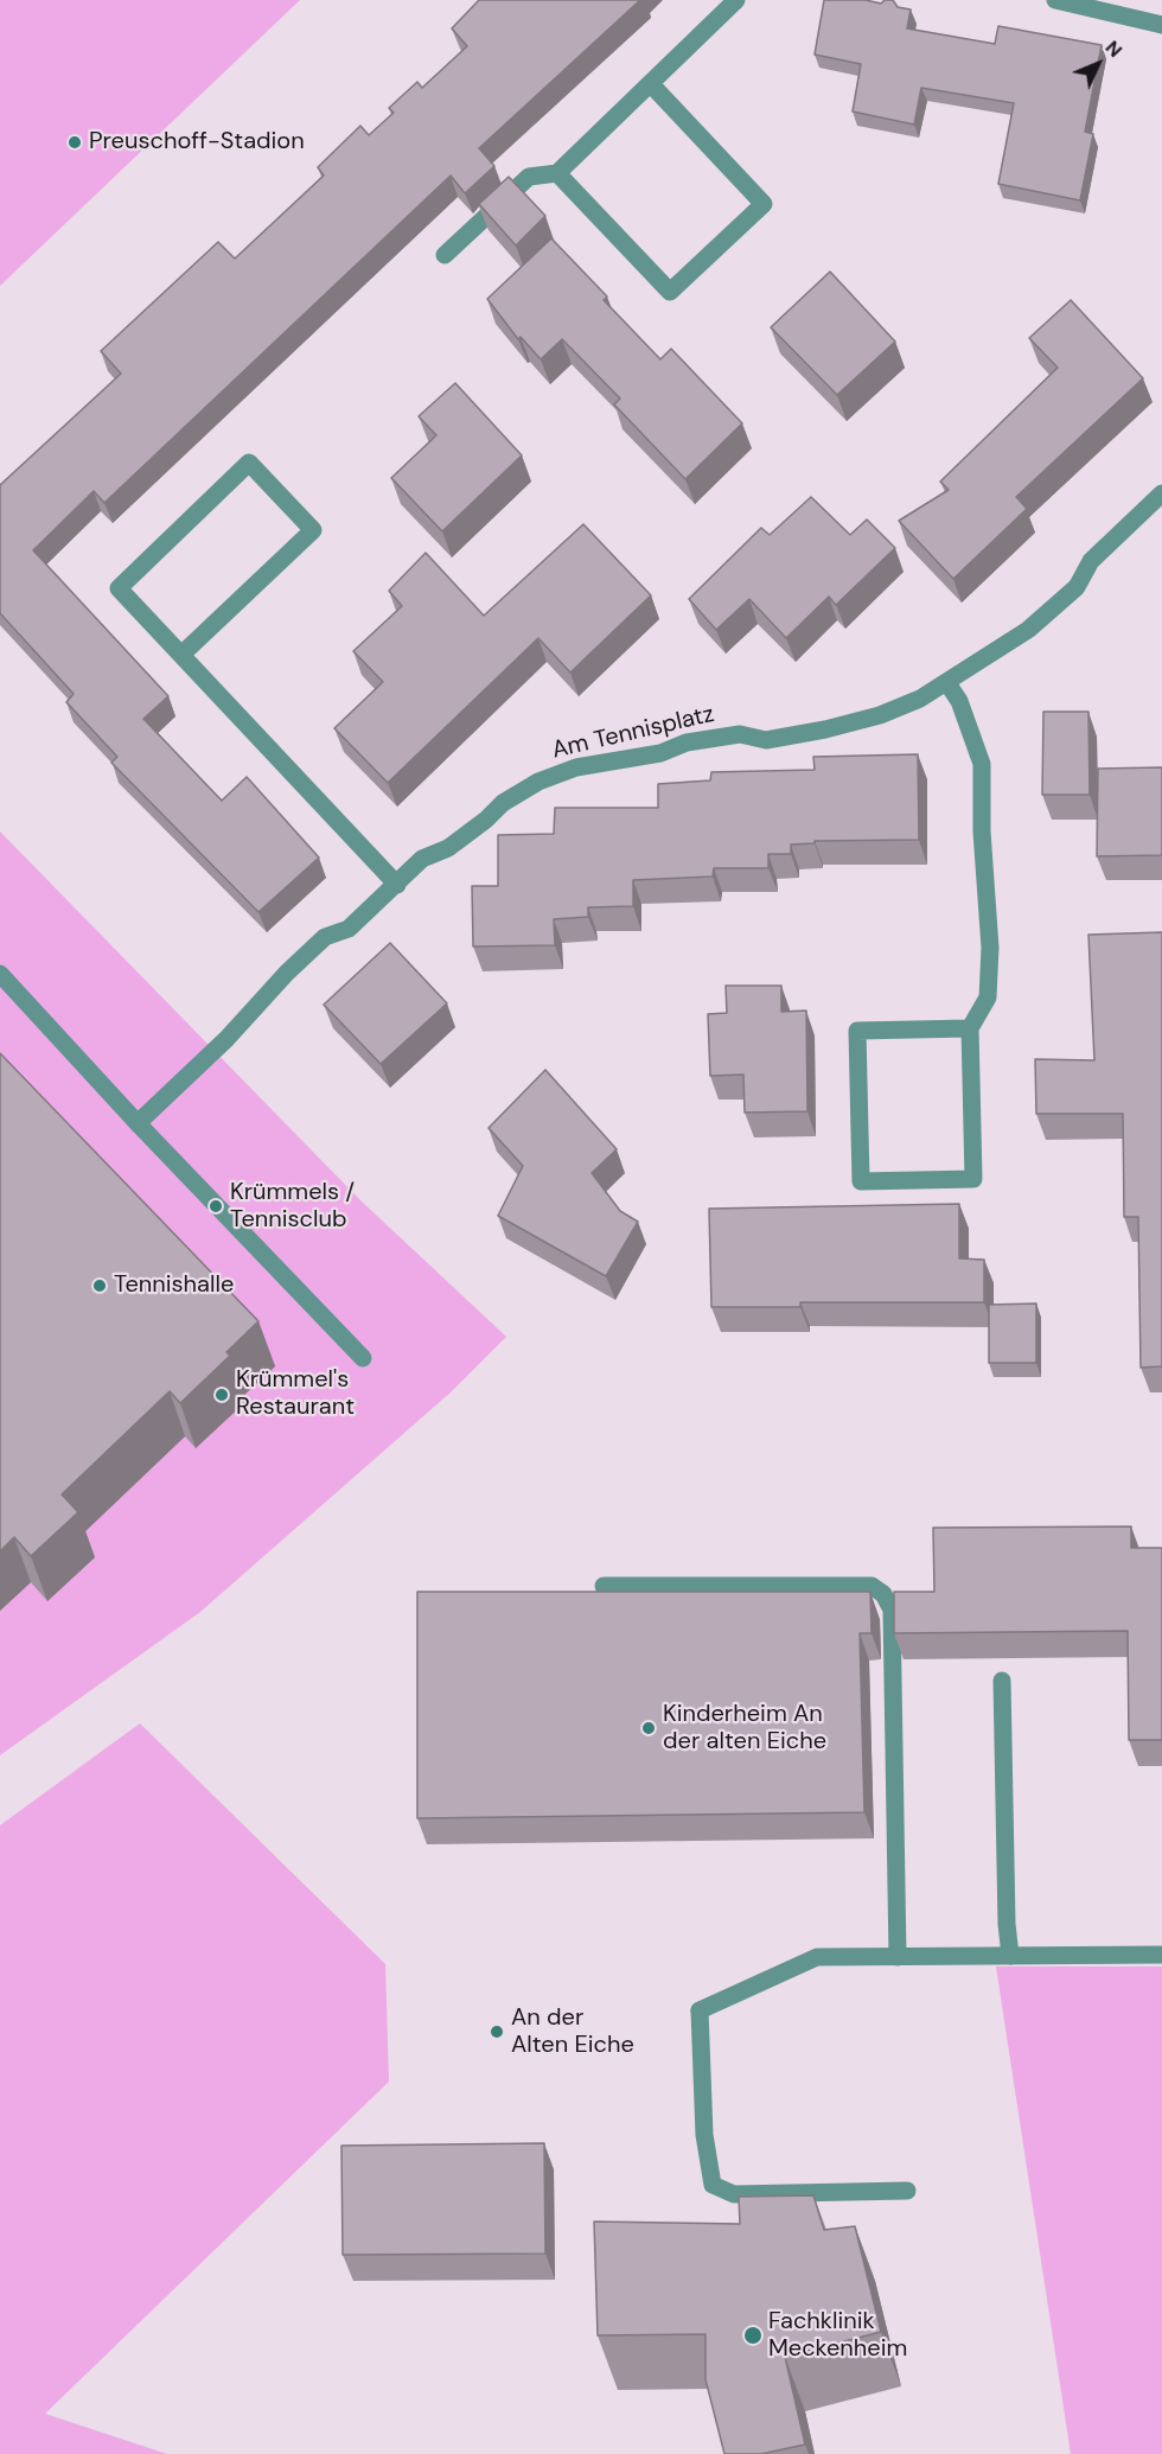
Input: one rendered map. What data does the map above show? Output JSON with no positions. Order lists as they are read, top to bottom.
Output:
{
  "streets": {
    "street": ["Am Tennisplatz"]
  },
  "places": [
    "Preuschoff-Stadion",
    "Krümmels / Tennisclub",
    "Tennishalle",
    "Krümmel's Restaurant",
    "Kinderheim An der alten Eiche",
    "An der Alten Eiche",
    "Fachklinik Meckenheim"
  ],
  "north": "top right"
}
